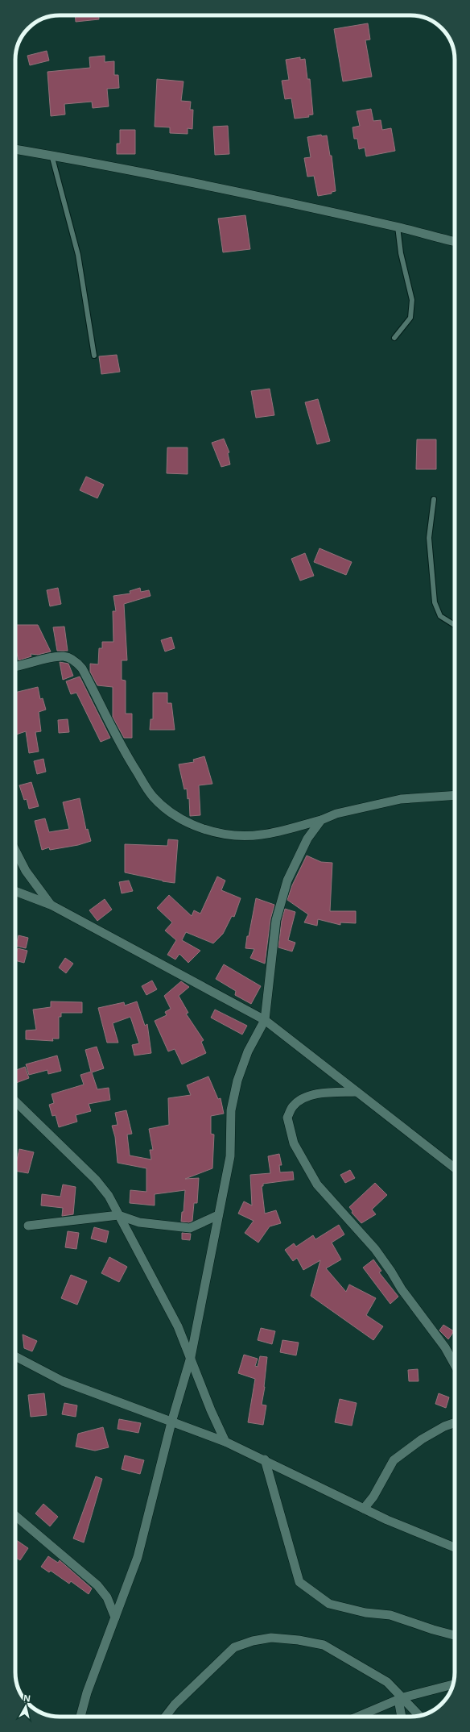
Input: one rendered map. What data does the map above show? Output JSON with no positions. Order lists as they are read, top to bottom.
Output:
{
  "north": "top"
}
